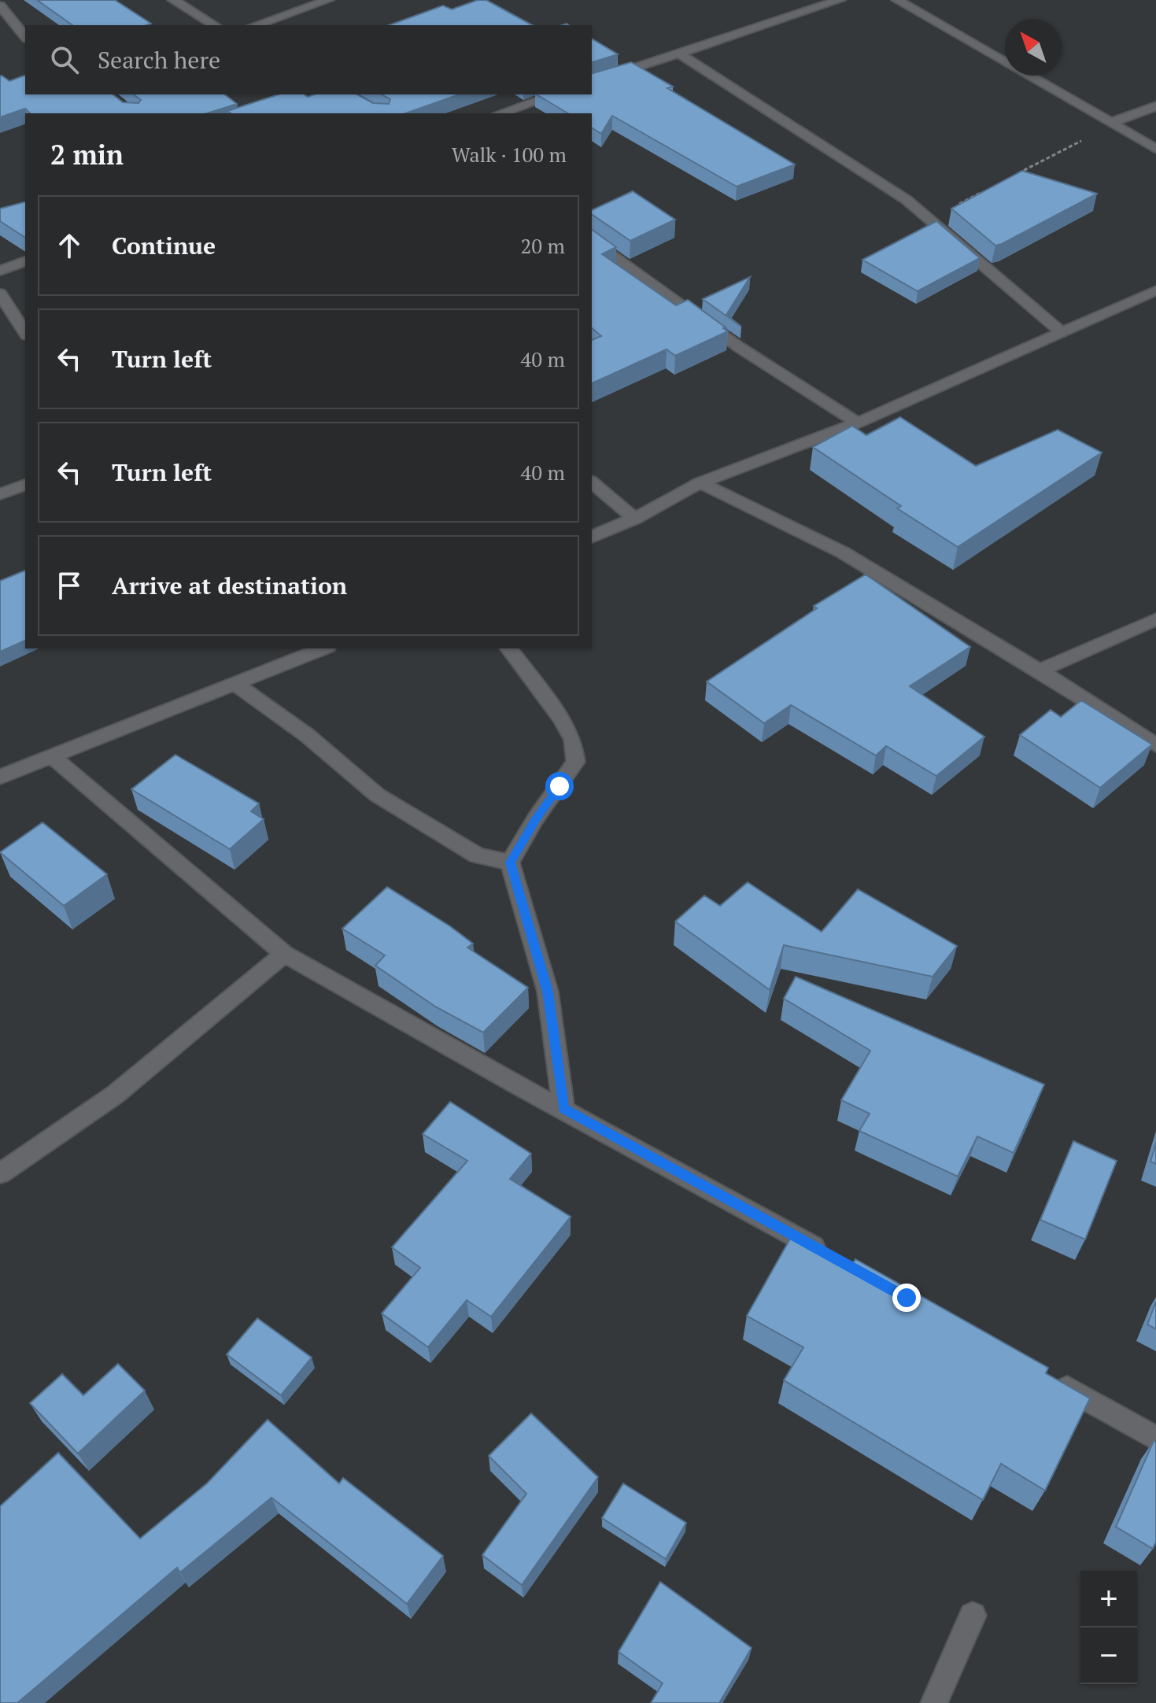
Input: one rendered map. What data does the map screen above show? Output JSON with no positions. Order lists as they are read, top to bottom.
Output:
{
  "north": "top left",
  "page": {
    "search": "Search here",
    "heading": ["2 min", "Walk · 100 m"],
    "list": [
      ["Continue", "20 m"],
      ["Turn left", "40 m"],
      ["Turn left", "40 m"],
      "Arrive at destination"
    ],
    "map_buttons": ["+", "−"]
  }
}
